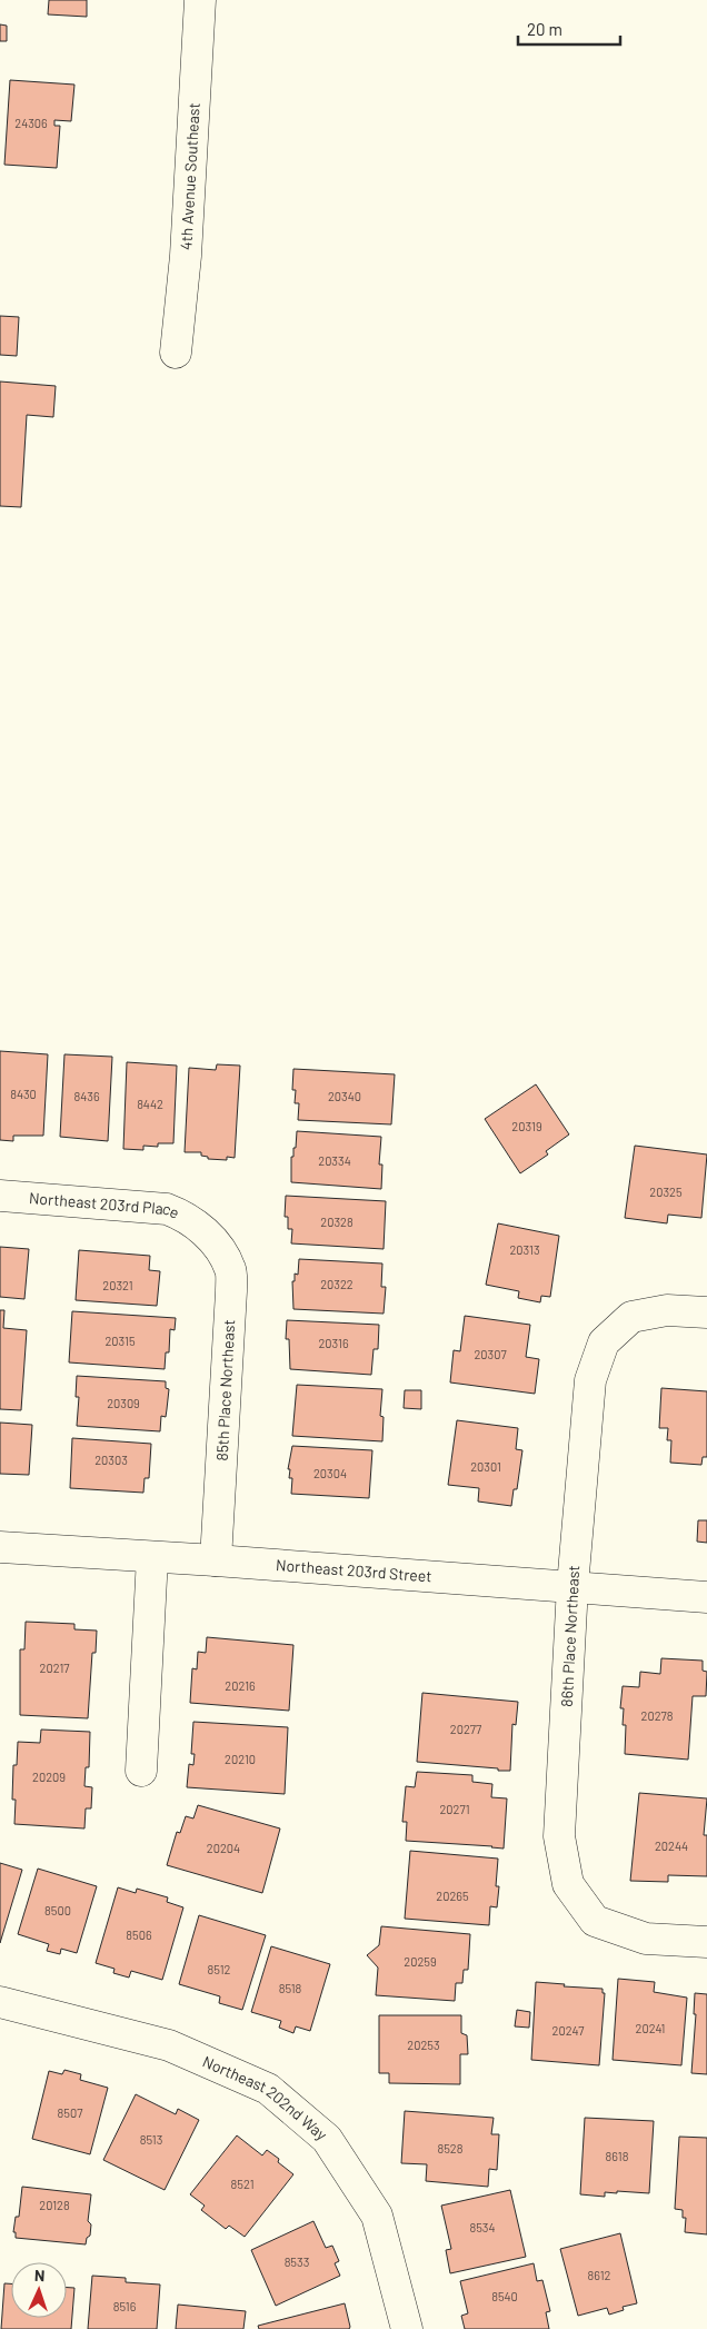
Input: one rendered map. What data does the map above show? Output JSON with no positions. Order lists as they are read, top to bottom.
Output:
{
  "streets": {
    "street": [
      "4th Avenue Southeast",
      "Northeast 203rd Place",
      "85th Place Northeast",
      "Northeast 203rd Street",
      "86th Place Northeast",
      "Northeast 202nd Way"
    ]
  },
  "crossings": [
    ["Northeast 203rd Place", "85th Place Northeast"],
    ["85th Place Northeast", "Northeast 203rd Street"],
    ["Northeast 203rd Street", "86th Place Northeast"]
  ],
  "house_numbers": [
    "24306",
    "8430",
    "8436",
    "20340",
    "8442",
    "20319",
    "20334",
    "20325",
    "20328",
    "20313",
    "20322",
    "20321",
    "20315",
    "20316",
    "20307",
    "20309",
    "20303",
    "20301",
    "20304",
    "20217",
    "20216",
    "20278",
    "20277",
    "20210",
    "20209",
    "20271",
    "20244",
    "20204",
    "20265",
    "8500",
    "8506",
    "20259",
    "8512",
    "8518",
    "20241",
    "20247",
    "20253",
    "8507",
    "8513",
    "8528",
    "8618",
    "8521",
    "20128",
    "8534",
    "8533",
    "8612",
    "8540",
    "8516"
  ],
  "scale_bar": "20 m",
  "north": "top"
}
